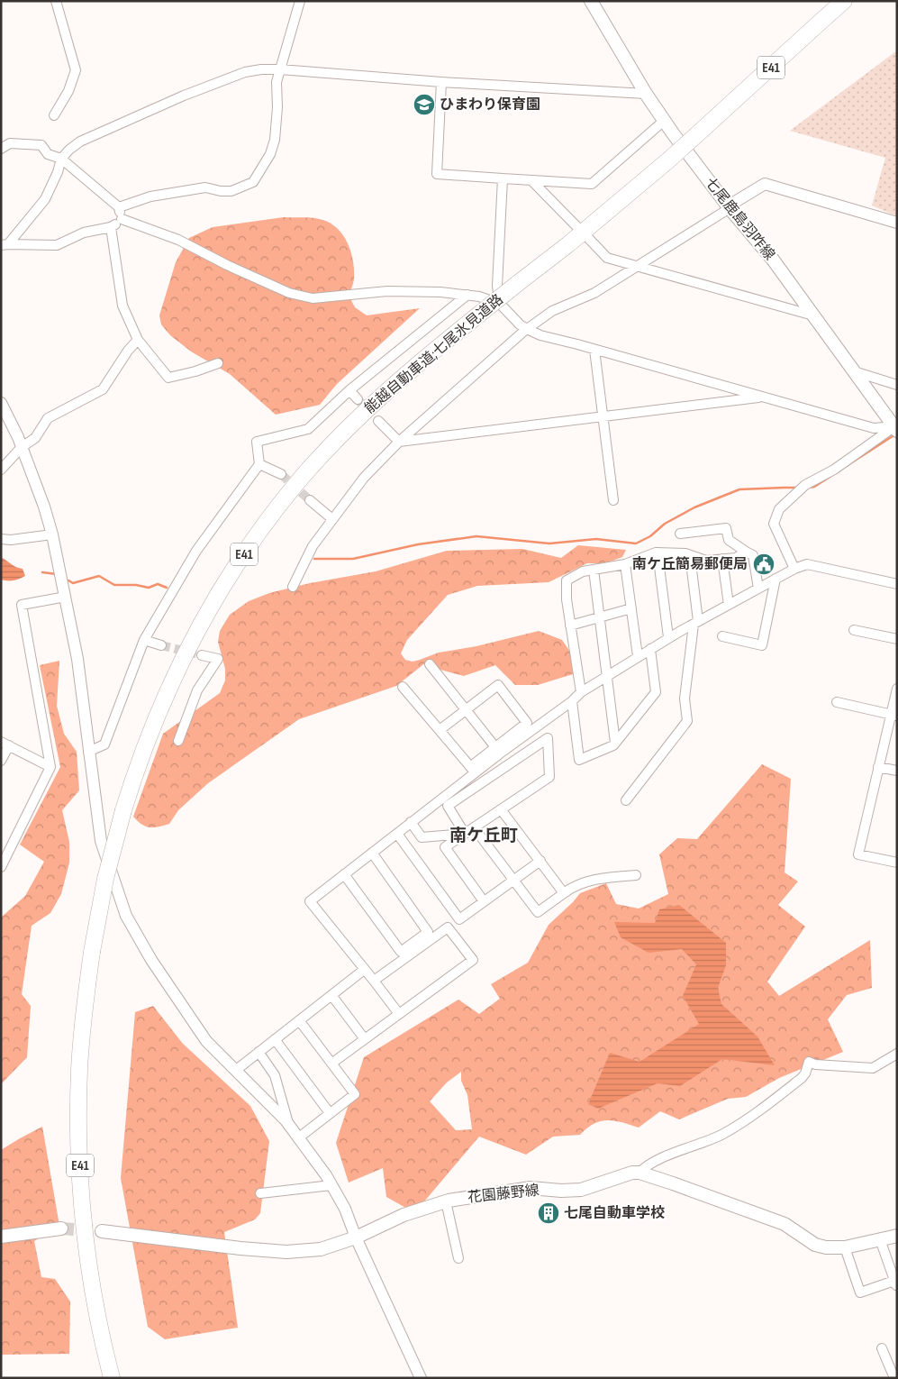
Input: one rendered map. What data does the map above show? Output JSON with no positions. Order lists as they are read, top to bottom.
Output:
{
  "streets": {
    "highway": ["E41", "能越自動車道;七尾氷見道路"],
    "main road": ["七尾鹿島羽咋線", "花園藤野線"]
  },
  "districts": ["南ケ丘町"],
  "places": {
    "school or university": ["ひまわり保育園"],
    "public building": ["南ケ丘簡易郵便局"],
    "building": ["七尾自動車学校"]
  }
}
